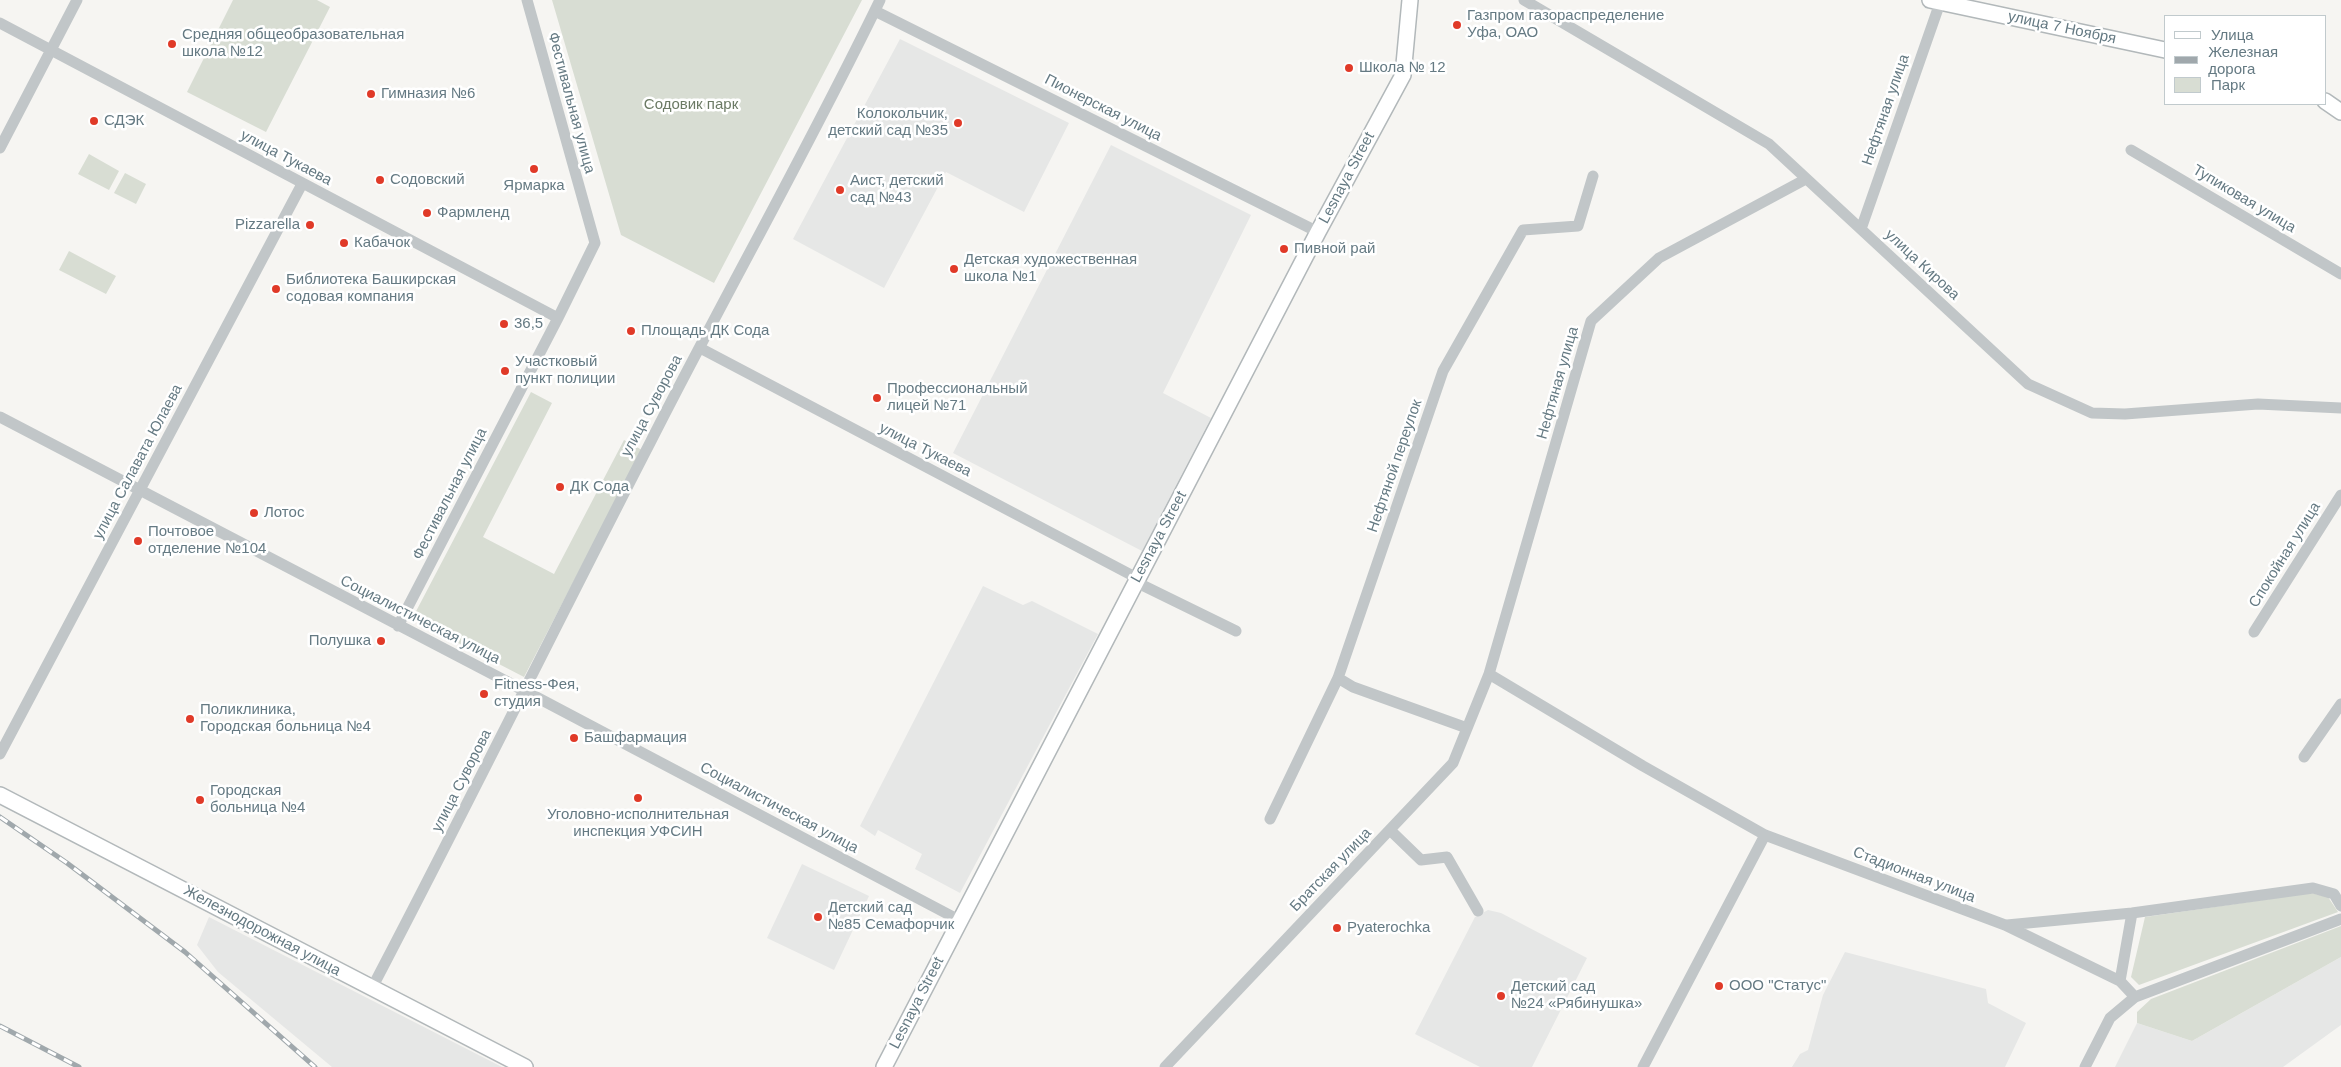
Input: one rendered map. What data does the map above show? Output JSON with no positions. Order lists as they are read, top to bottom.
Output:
{
  "streets": {
    "main road": ["улица 7 Ноября", "Lesnaya Street", "Железнодорожная улица"],
    "street": [
      "Фестивальная улица",
      "Пионерская улица",
      "Нефтяная улица",
      "улица Тукаева",
      "Тупиковая улица",
      "улица Кирова",
      "улица Суворова",
      "улица Салавата Юлаева",
      "Нефтяной переулок",
      "Спокойная улица",
      "Социалистическая улица",
      "Братская улица",
      "Стадионная улица"
    ]
  },
  "crossings": [
    ["улица 7 Ноября", "Нефтяная улица"],
    ["Фестивальная улица", "улица Тукаева"],
    ["Фестивальная улица", "Социалистическая улица"],
    ["Пионерская улица", "Lesnaya Street"],
    ["Пионерская улица", "улица Суворова"],
    ["Нефтяная улица", "улица Кирова"],
    ["Нефтяная улица", "Братская улица"],
    ["Нефтяная улица", "Стадионная улица"],
    ["улица Тукаева", "Lesnaya Street"],
    ["улица Тукаева", "улица Суворова"],
    ["улица Тукаева", "улица Салавата Юлаева"],
    ["Lesnaya Street", "Социалистическая улица"],
    ["улица Суворова", "Социалистическая улица"],
    ["улица Суворова", "Железнодорожная улица"],
    ["улица Салавата Юлаева", "Социалистическая улица"],
    ["Братская улица", "Стадионная улица"]
  ],
  "parks": ["Содовик парк"],
  "places": [
    "Газпром газораспределение Уфа, ОАО",
    "Средняя общеобразовательная школа №12",
    "Школа № 12",
    "Гимназия №6",
    "СДЭК",
    "Колокольчик, детский сад №35",
    "Ярмарка",
    "Содовский",
    "Аист, детский сад №43",
    "Фармленд",
    "Pizzarella",
    "Кабачок",
    "Пивной рай",
    "Детская художественная школа №1",
    "Библиотека Башкирская содовая компания",
    "36,5",
    "Площадь ДК Сода",
    "Участковый пункт полиции",
    "Профессиональный лицей №71",
    "ДК Сода",
    "Лотос",
    "Почтовое отделение №104",
    "Полушка",
    "Fitness-Фея, студия",
    "Поликлиника, Городская больница №4",
    "Башфармация",
    "Уголовно-исполнительная инспекция УФСИН",
    "Городская больница №4",
    "Детский сад №85 Семафорчик",
    "Pyaterochka",
    "ООО \"Статус\"",
    "Детский сад №24 «Рябинушка»"
  ],
  "legend": ["Улица", "Железная дорога", "Парк"]
}
